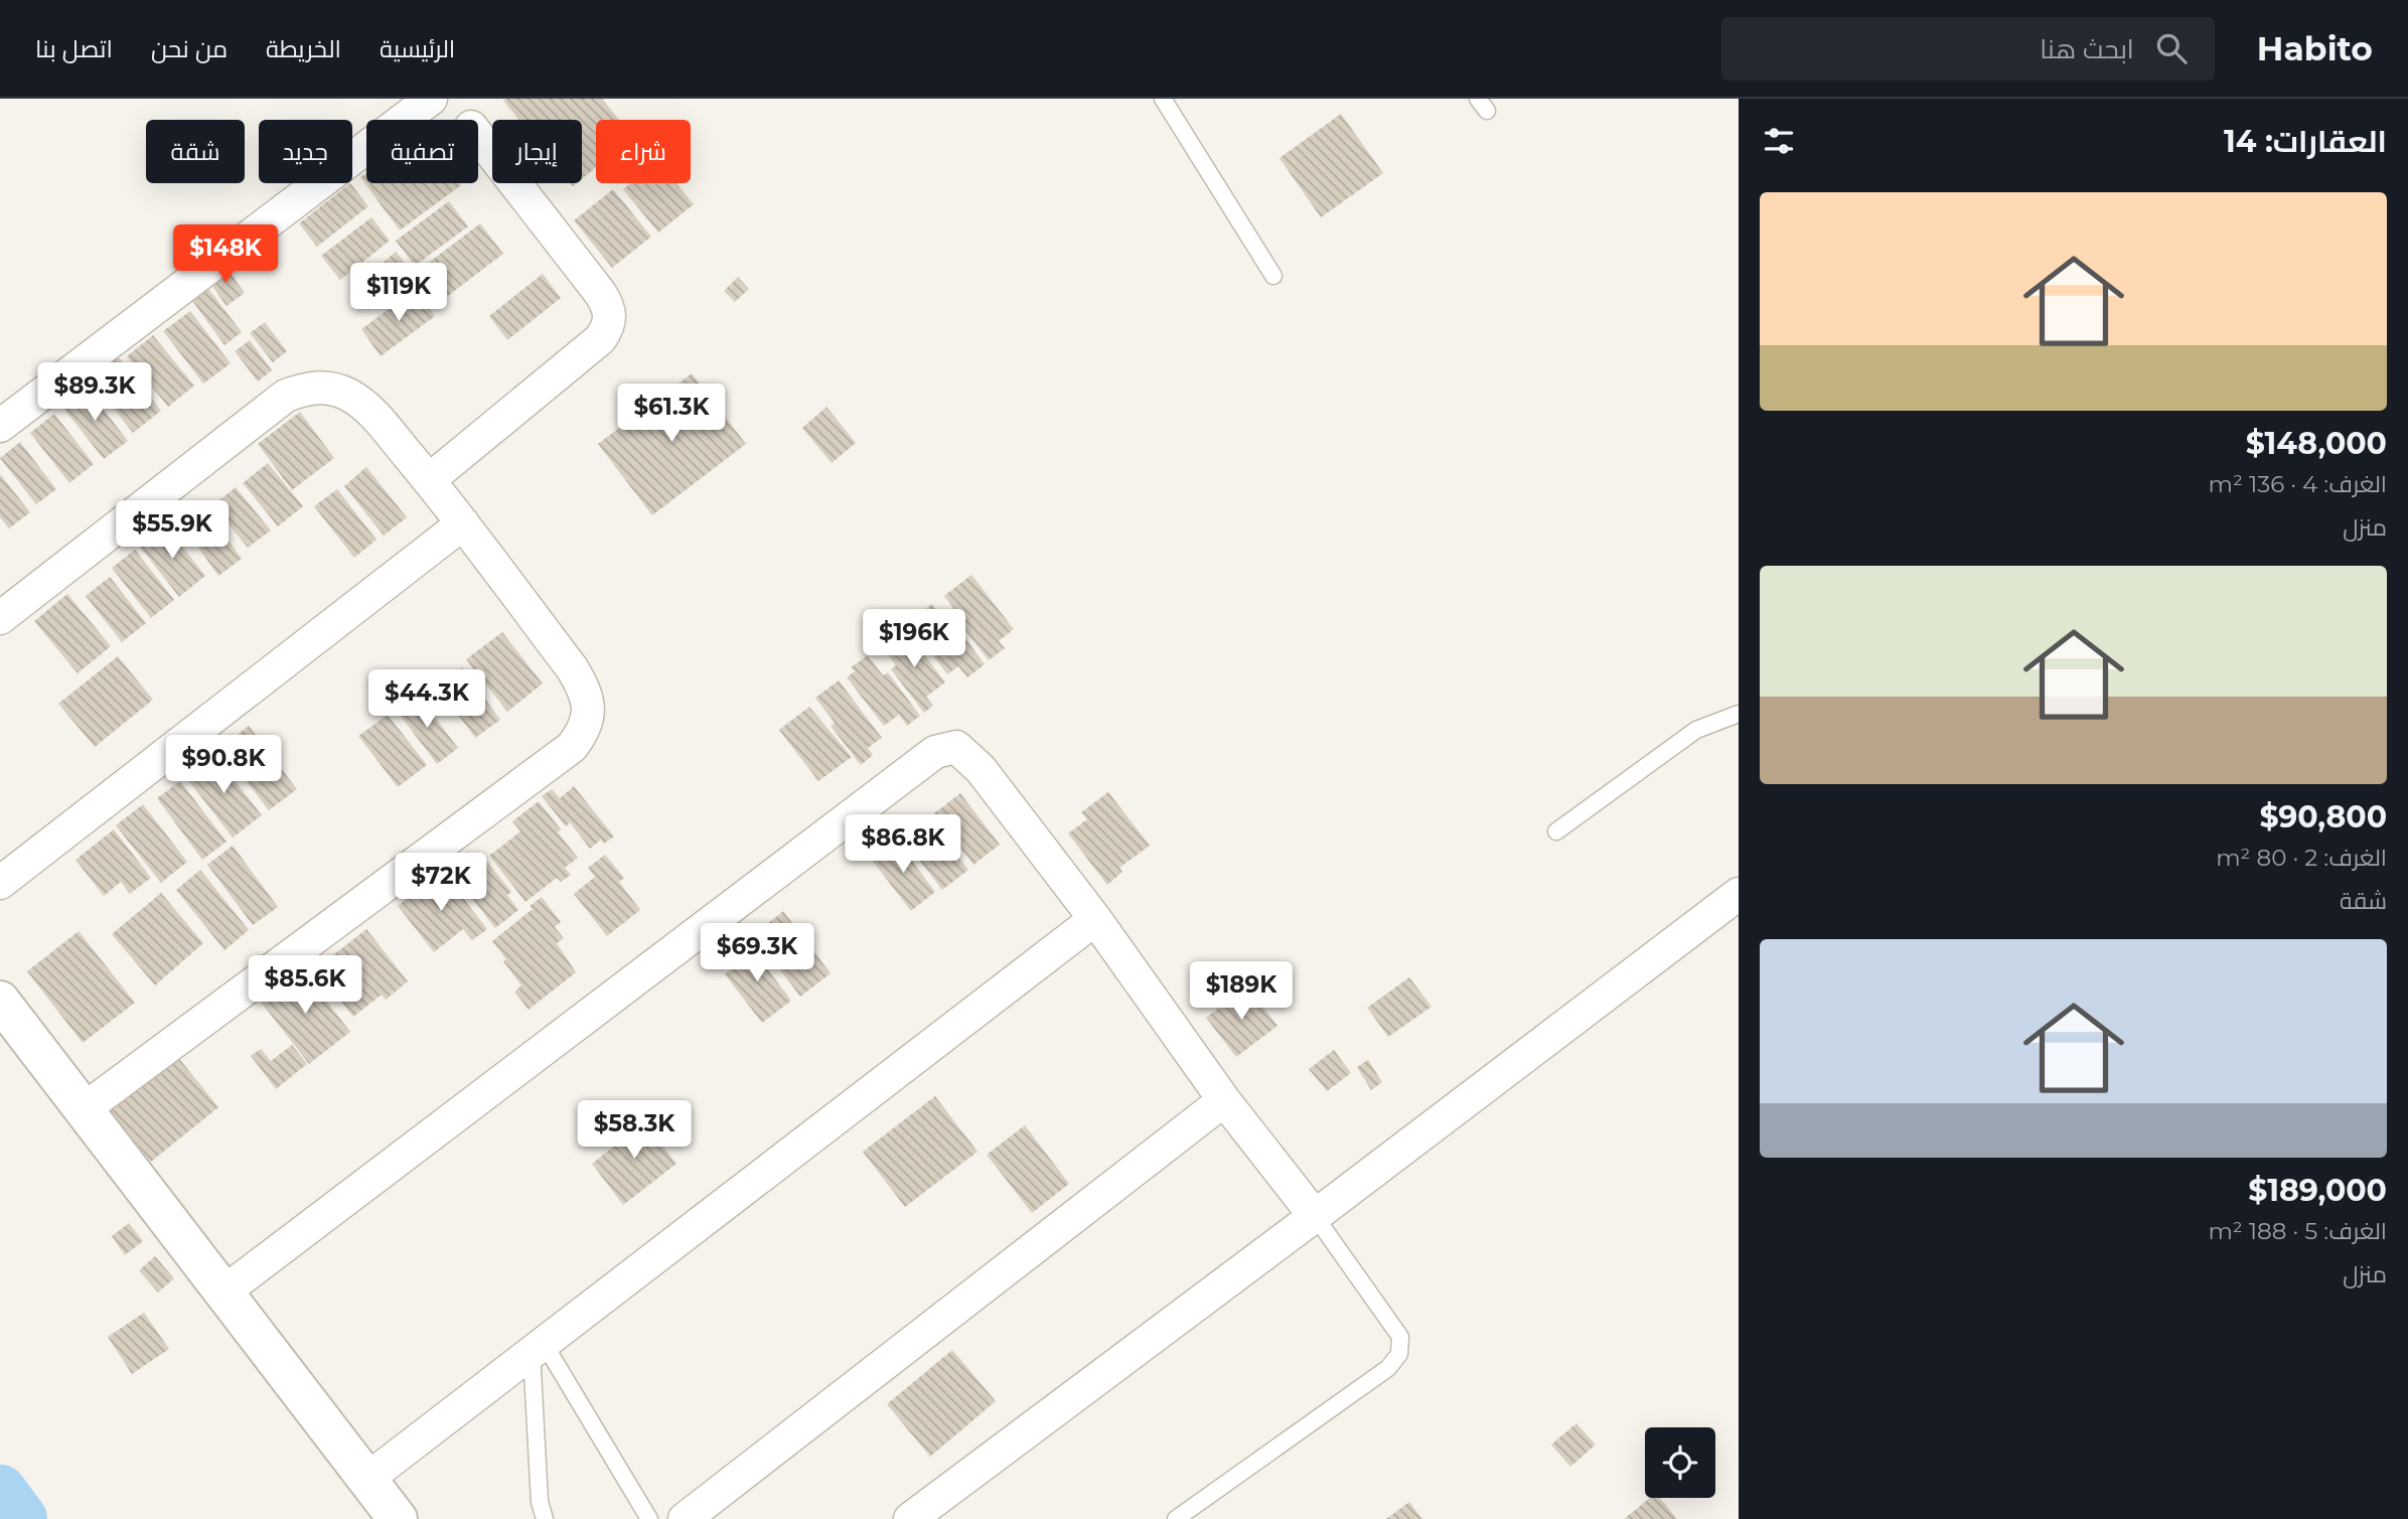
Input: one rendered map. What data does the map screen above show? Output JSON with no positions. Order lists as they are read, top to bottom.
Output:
{
  "page": {
    "header": "Habito",
    "search": "ابحث هنا",
    "nav": [
      "الرئيسية",
      "الخريطة",
      "من نحن",
      "اتصل بنا"
    ],
    "heading": "العقارات: 14",
    "chip": [
      "شراء",
      "إيجار",
      "تصفية",
      "جديد",
      "شقة"
    ],
    "list": [
      {
        "name": "$148,000",
        "note": "الغرف: 4 · 136 m² · منزل"
      },
      {
        "name": "$90,800",
        "note": "الغرف: 2 · 80 m² · شقة"
      },
      {
        "name": "$189,000",
        "note": "الغرف: 5 · 188 m² · منزل"
      }
    ],
    "price": [
      "$148K",
      "$119K",
      "$89.3K",
      "$61.3K",
      "$55.9K",
      "$196K",
      "$44.3K",
      "$90.8K",
      "$86.8K",
      "$72K",
      "$69.3K",
      "$85.6K",
      "$189K",
      "$58.3K"
    ]
  }
}
